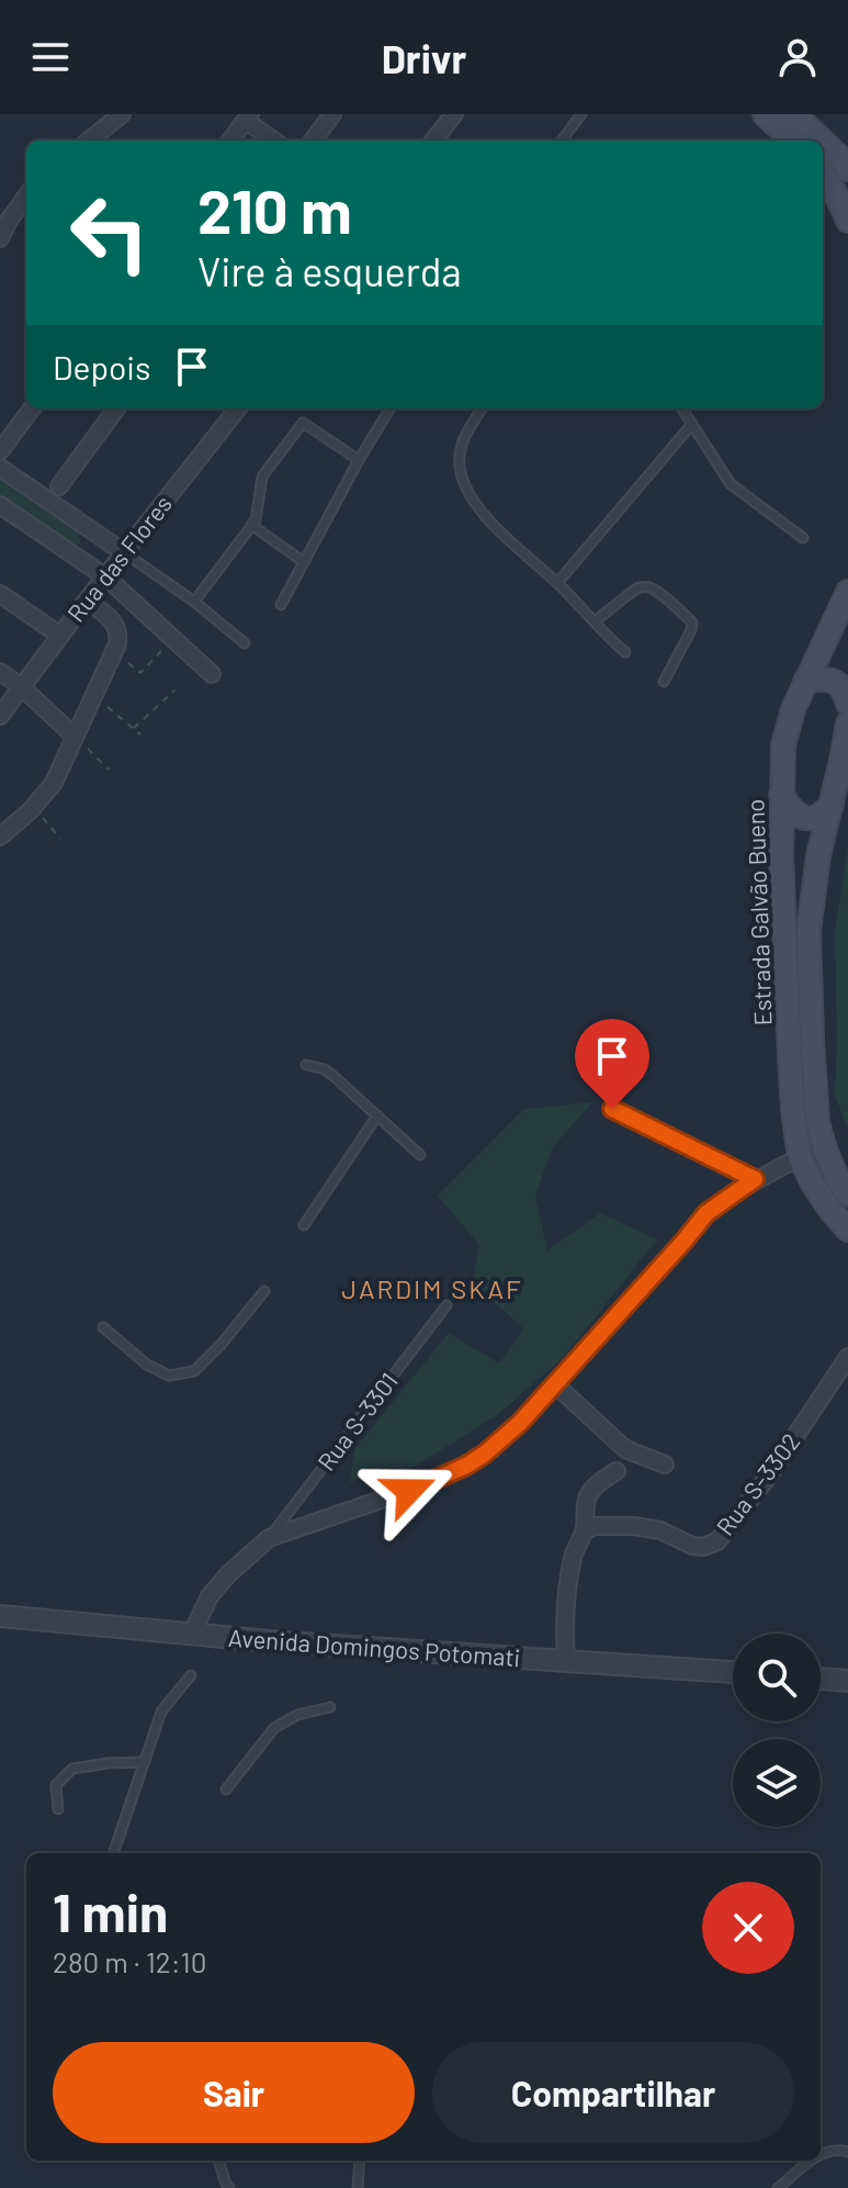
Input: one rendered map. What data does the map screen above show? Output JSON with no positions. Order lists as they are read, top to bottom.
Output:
{
  "streets": {
    "main road": ["Estrada Galvão Bueno"],
    "street": ["Rua das Flores", "Rua S-3302", "Avenida Domingos Potomati"],
    "lane": ["Rua S-3301"]
  },
  "districts": ["JARDIM SKAF"],
  "page": {
    "header": "Drivr",
    "turn": ["210 m", "Vire à esquerda"],
    "then": "Depois",
    "heading": ["1 min", "280 m · 12:10"],
    "buttons": ["Sair", "Compartilhar"]
  }
}
